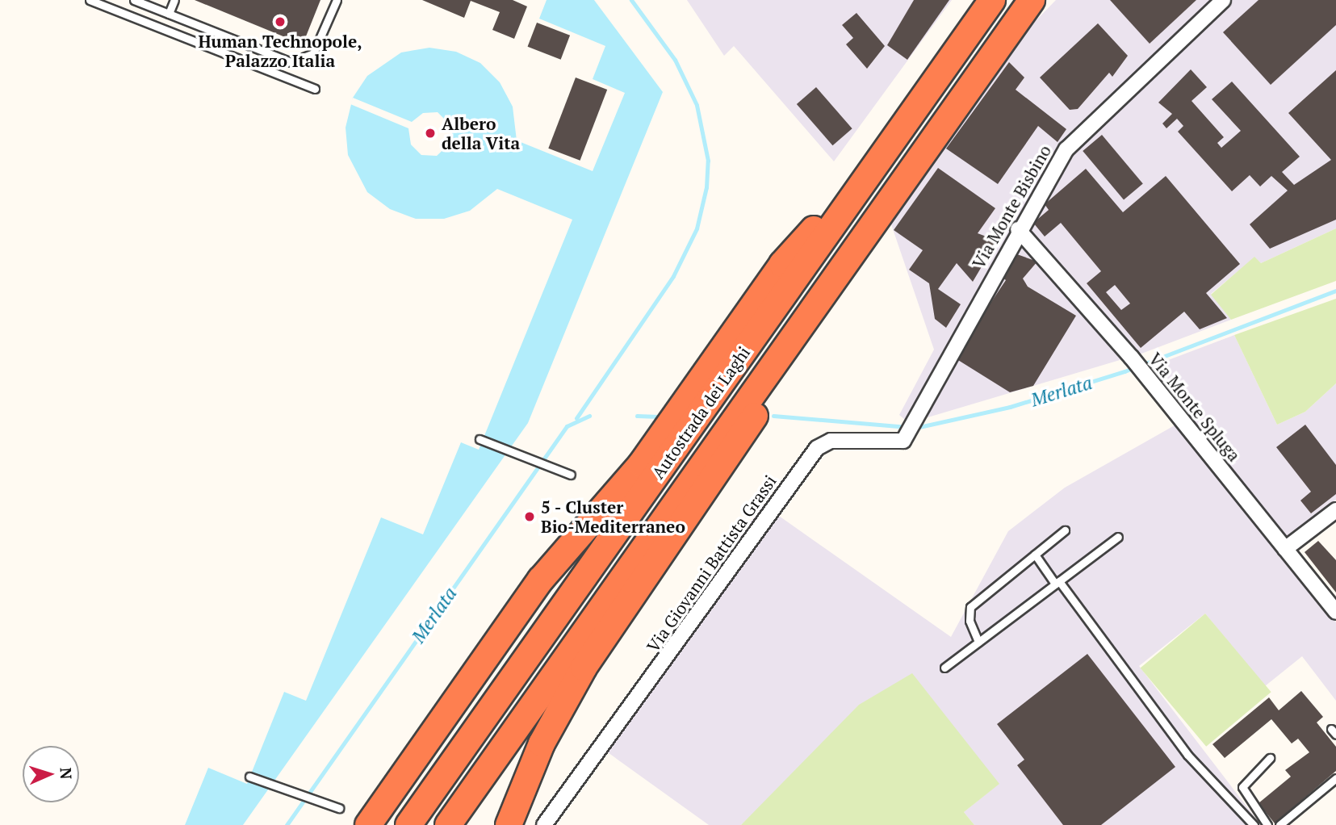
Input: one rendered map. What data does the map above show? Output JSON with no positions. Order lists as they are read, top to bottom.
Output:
{
  "streets": {
    "highway": ["Autostrada dei Laghi"],
    "street": ["Via Monte Bisbino", "Via Monte Spluga", "Via Giovanni Battista Grassi"]
  },
  "crossings": [
    ["Via Monte Bisbino", "Via Monte Spluga"],
    ["Via Monte Bisbino", "Via Giovanni Battista Grassi"]
  ],
  "water": ["Merlata"],
  "places": ["Human Technopole, Palazzo Italia", "Albero della Vita", "5 - Cluster Bio-Mediterraneo"],
  "north": "right"
}
